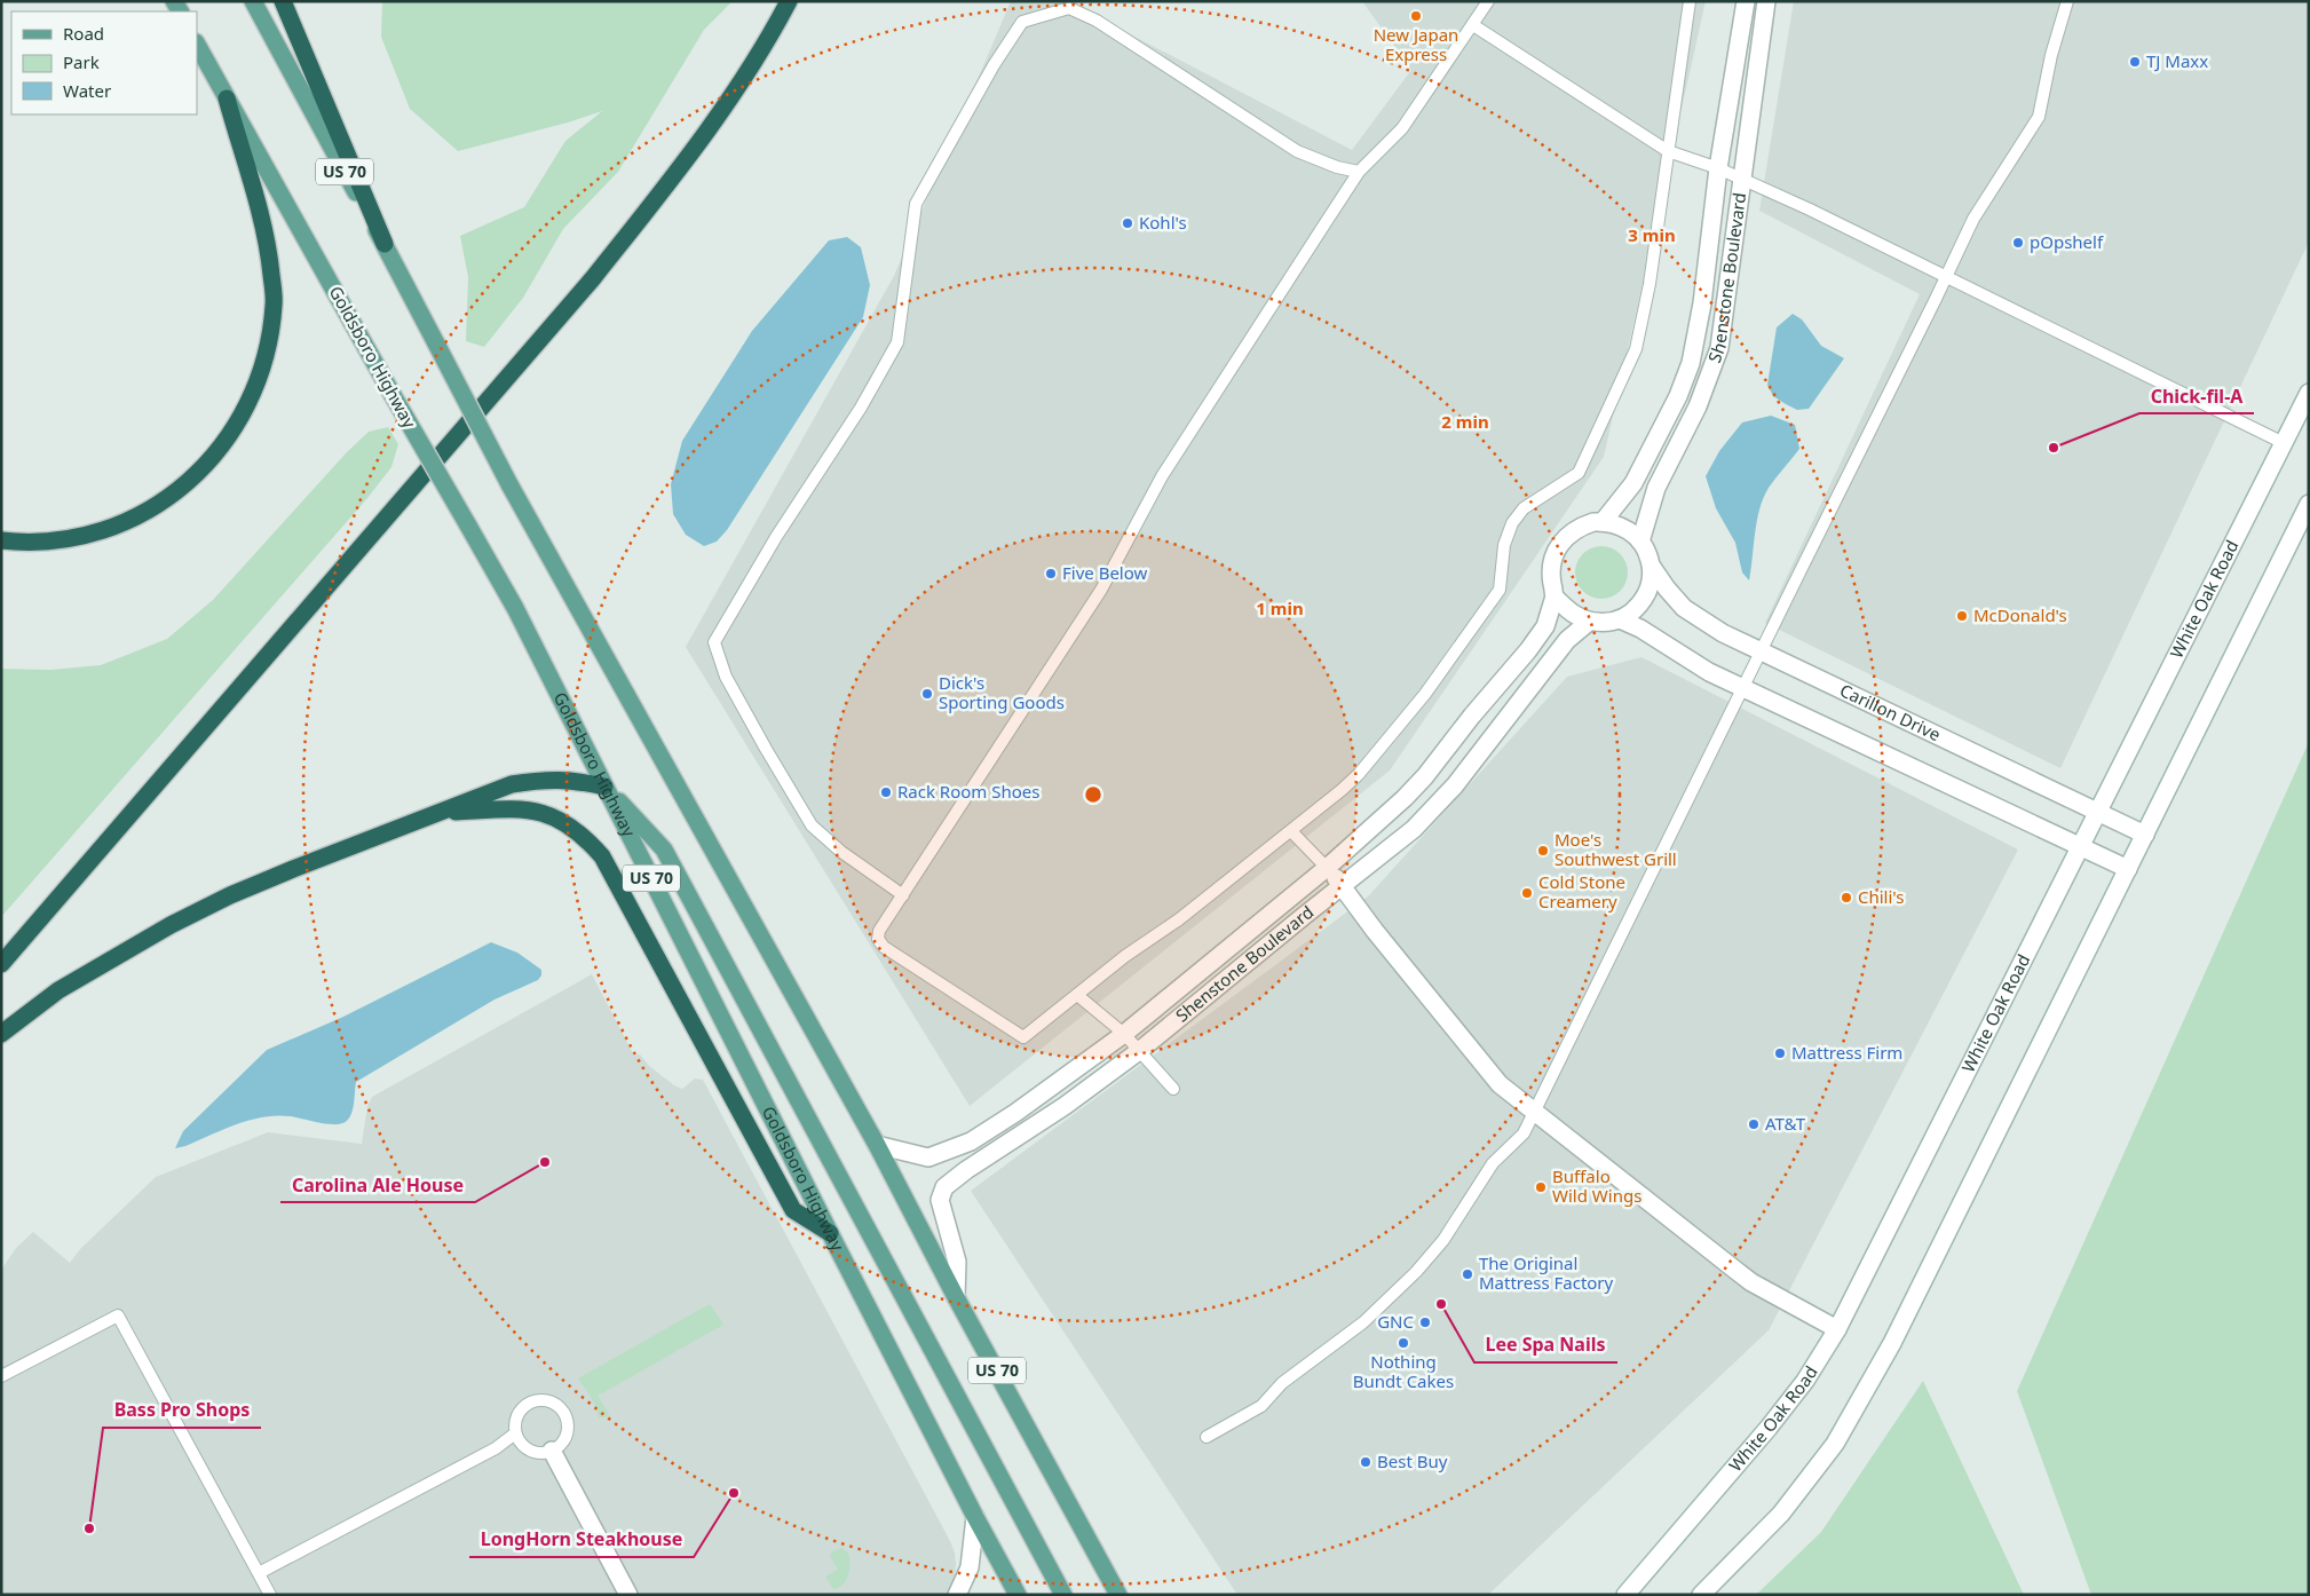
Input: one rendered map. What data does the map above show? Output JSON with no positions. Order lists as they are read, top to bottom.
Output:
{
  "streets": {
    "main road": ["US 70", "Goldsboro Highway"],
    "street": ["Shenstone Boulevard", "White Oak Road", "Carillon Drive"]
  },
  "crossings": [
    ["US 70", "Shenstone Boulevard"],
    ["US 70", "Goldsboro Highway"],
    ["Shenstone Boulevard", "Carillon Drive"],
    ["White Oak Road", "Carillon Drive"]
  ],
  "places": [
    "New Japan Express",
    "TJ Maxx",
    "Kohl's",
    "pOpshelf",
    "Chick-fil-A",
    "Five Below",
    "McDonald's",
    "Dick's Sporting Goods",
    "Rack Room Shoes",
    "Moe's Southwest Grill",
    "Cold Stone Creamery",
    "Chili's",
    "Mattress Firm",
    "AT&T",
    "Carolina Ale House",
    "Buffalo Wild Wings",
    "The Original Mattress Factory",
    "Lee Spa Nails",
    "GNC",
    "Nothing Bundt Cakes",
    "Best Buy",
    "LongHorn Steakhouse",
    "Bass Pro Shops"
  ],
  "legend": ["Road", "Park", "Water"],
  "rings": ["3 min", "2 min", "1 min"]
}
